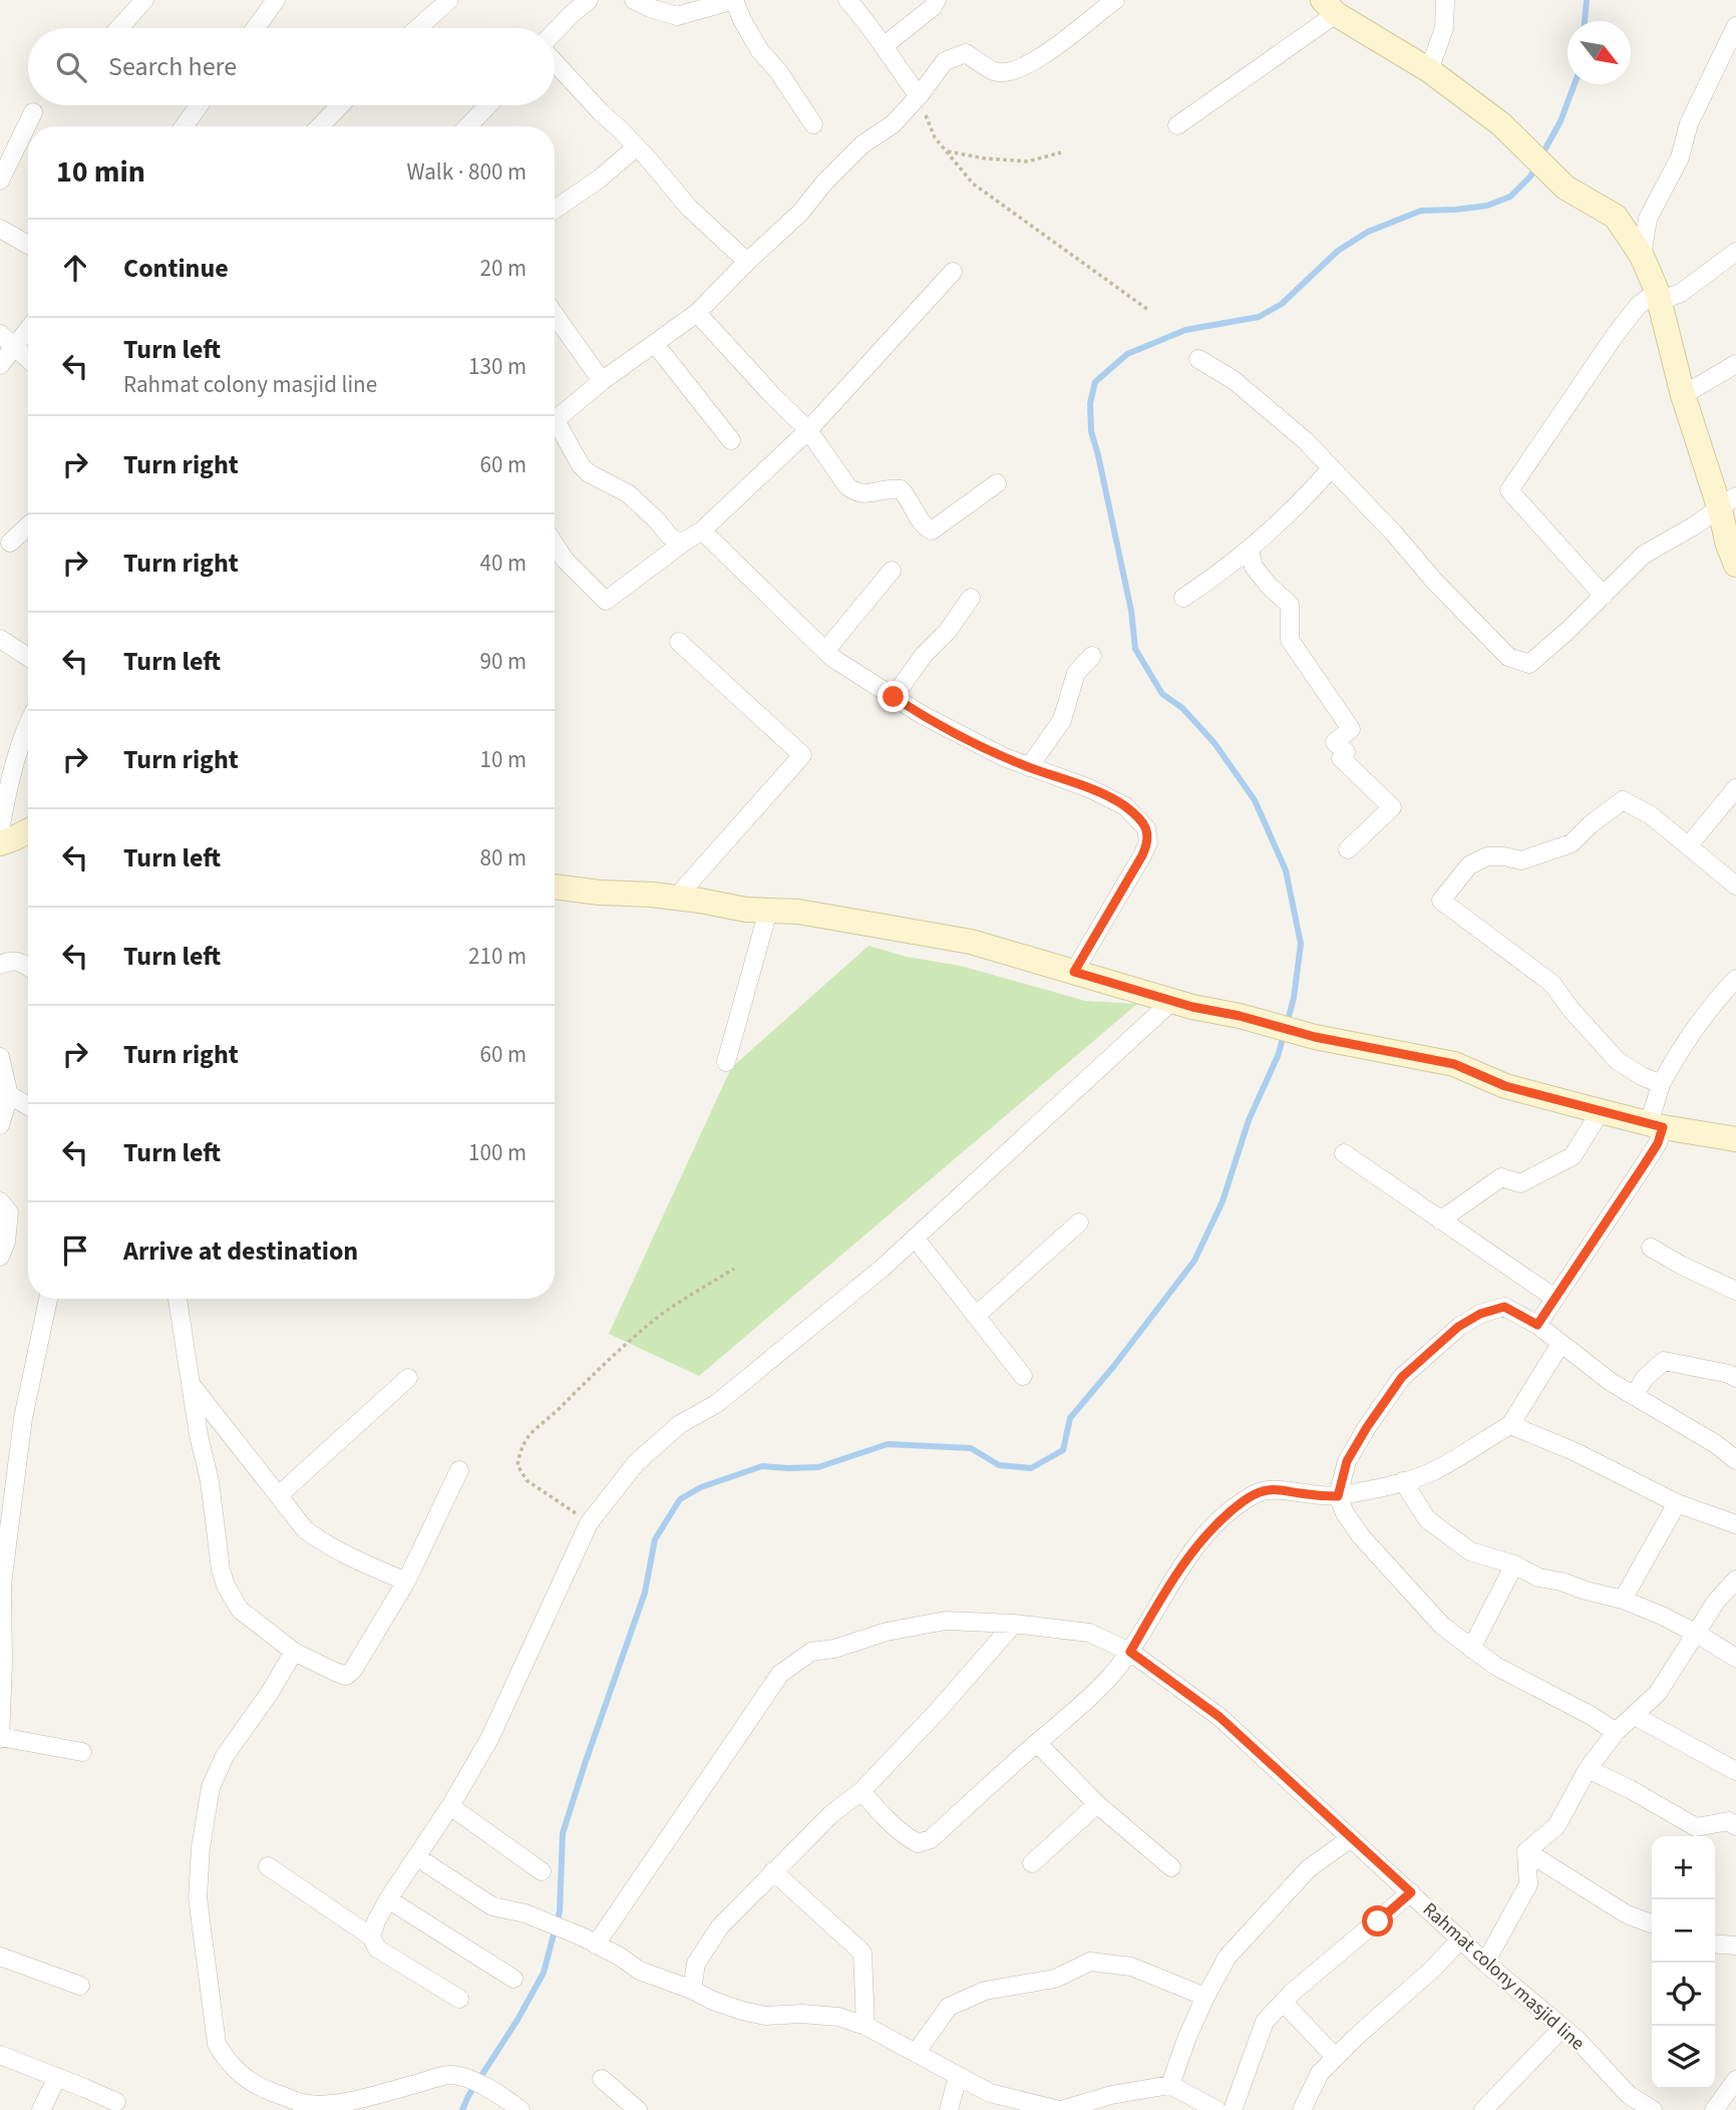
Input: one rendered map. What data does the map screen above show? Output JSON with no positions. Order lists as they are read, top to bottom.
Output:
{
  "streets": {
    "street": ["Rahmat colony masjid line"]
  },
  "north": "bottom right",
  "page": {
    "search": "Search here",
    "heading": ["10 min", "Walk · 800 m"],
    "list": [
      ["Continue", "20 m"],
      ["Turn left", "Rahmat colony masjid line", "130 m"],
      ["Turn right", "60 m"],
      ["Turn right", "40 m"],
      ["Turn left", "90 m"],
      ["Turn right", "10 m"],
      ["Turn left", "80 m"],
      ["Turn left", "210 m"],
      ["Turn right", "60 m"],
      ["Turn left", "100 m"],
      "Arrive at destination"
    ],
    "map_buttons": ["+", "−"]
  }
}
